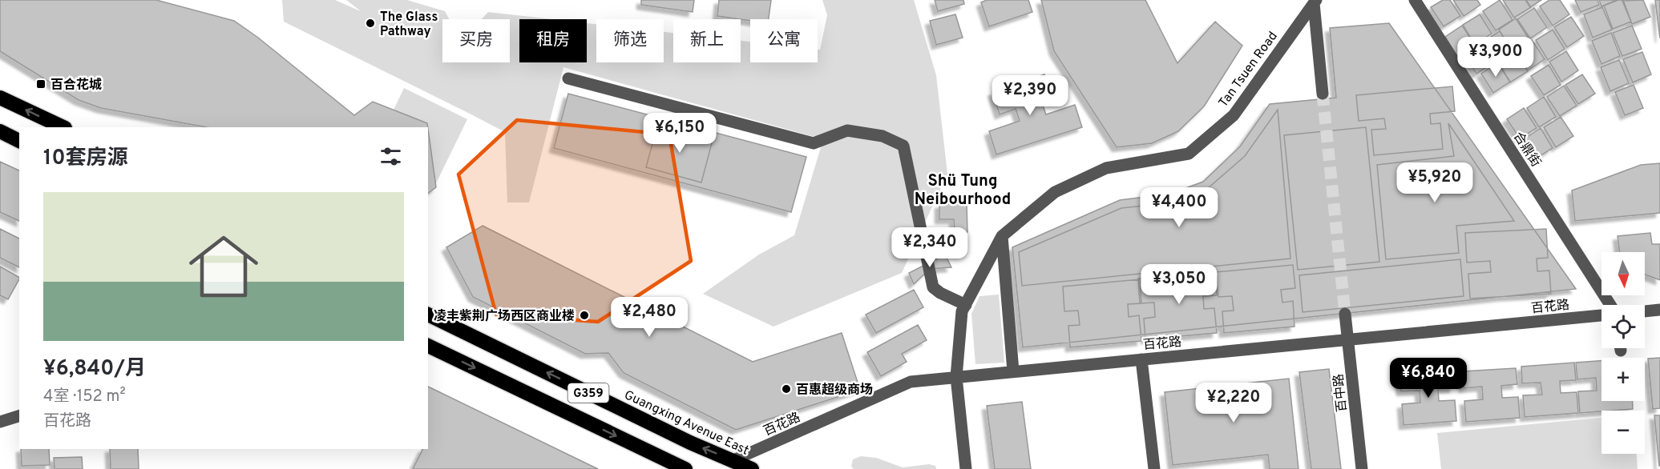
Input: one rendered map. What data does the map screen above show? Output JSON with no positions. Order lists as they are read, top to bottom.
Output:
{
  "streets": {
    "highway": ["G359", "Guangxing Avenue East"],
    "street": [
      "Tan Tsuen Road",
      "合鼎街",
      "百花路",
      "百中路"
    ]
  },
  "crossings": [
    ["Tan Tsuen Road", "百花路"],
    ["百花路", "百中路"],
    ["百花路", "Guangxing Avenue East"]
  ],
  "districts": ["Shü Tung Neibourhood"],
  "places": {
    "other": ["The Glass Pathway", "凌丰紫荆广场西区商业楼", "百惠超级商场"],
    "transit": ["百合花城"]
  },
  "north": "bottom",
  "page": {
    "chip": [
      "买房",
      "租房",
      "筛选",
      "新上",
      "公寓"
    ],
    "price": [
      "¥3,900",
      "¥2,390",
      "¥6,150",
      "¥5,920",
      "¥4,400",
      "¥2,340",
      "¥3,050",
      "¥2,480",
      "¥6,840",
      "¥2,220"
    ],
    "heading": "10套房源",
    "list": [
      {
        "name": "¥6,840/月",
        "note": "4室 · 152 m² · 百花路"
      }
    ],
    "map_buttons": ["+", "−"]
  }
}
